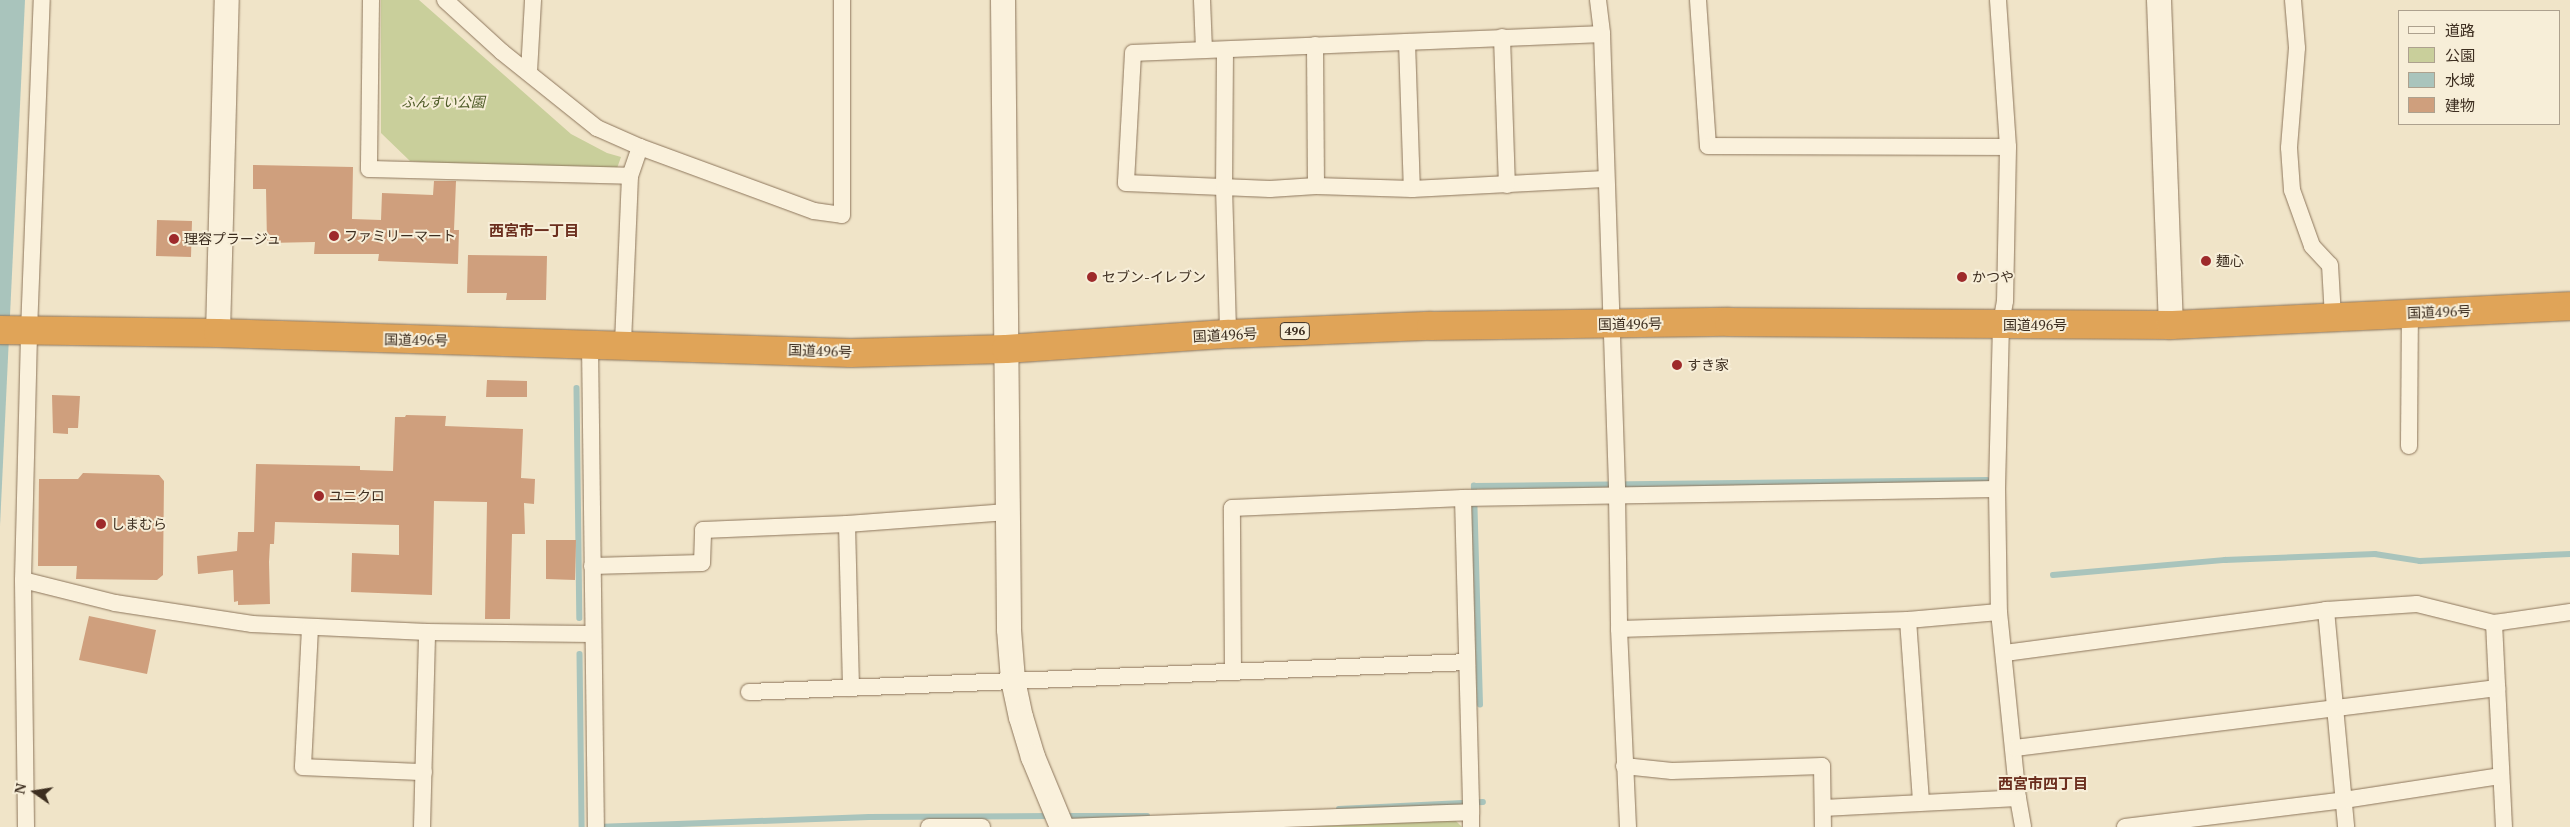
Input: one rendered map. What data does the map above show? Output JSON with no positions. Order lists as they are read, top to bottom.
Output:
{
  "streets": {
    "highway": ["国道496号", "496"]
  },
  "districts": ["西宮市一丁目", "西宮市四丁目"],
  "parks": ["ふんすい公園"],
  "places": [
    "ファミリーマート",
    "理容プラージュ",
    "麺心",
    "セブン-イレブン",
    "かつや",
    "すき家",
    "ユニクロ",
    "しまむら"
  ],
  "legend": [
    "道路",
    "公園",
    "水域",
    "建物"
  ],
  "north": "left"
}
